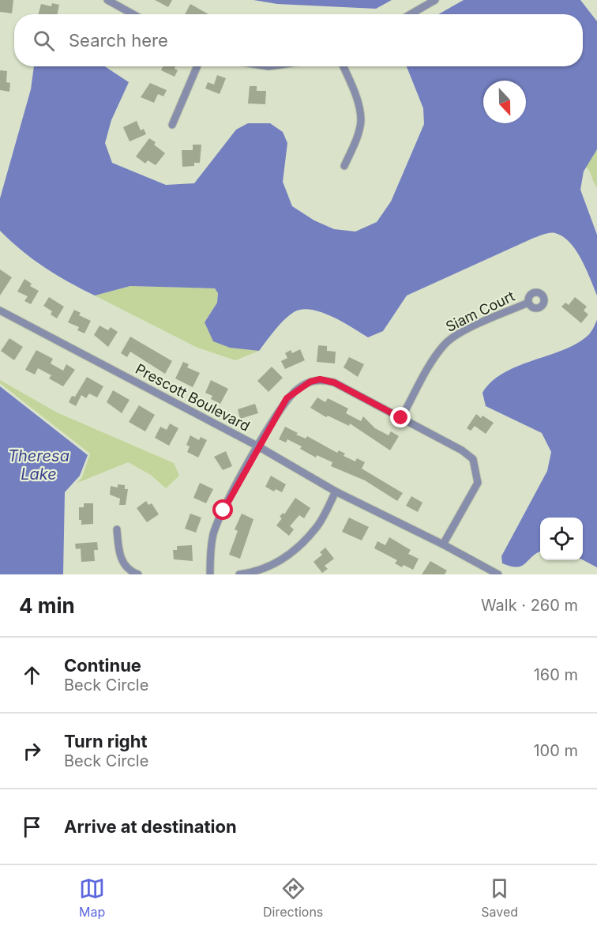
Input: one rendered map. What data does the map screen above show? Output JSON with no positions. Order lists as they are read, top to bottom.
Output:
{
  "streets": {
    "street": ["Siam Court", "Prescott Boulevard"]
  },
  "water": ["Theresa Lake"],
  "north": "bottom",
  "page": {
    "search": "Search here",
    "heading": ["4 min", "Walk · 260 m"],
    "list": [
      ["Continue", "Beck Circle", "160 m"],
      ["Turn right", "Beck Circle", "100 m"],
      "Arrive at destination"
    ],
    "nav": ["Map", "Directions", "Saved"]
  }
}
